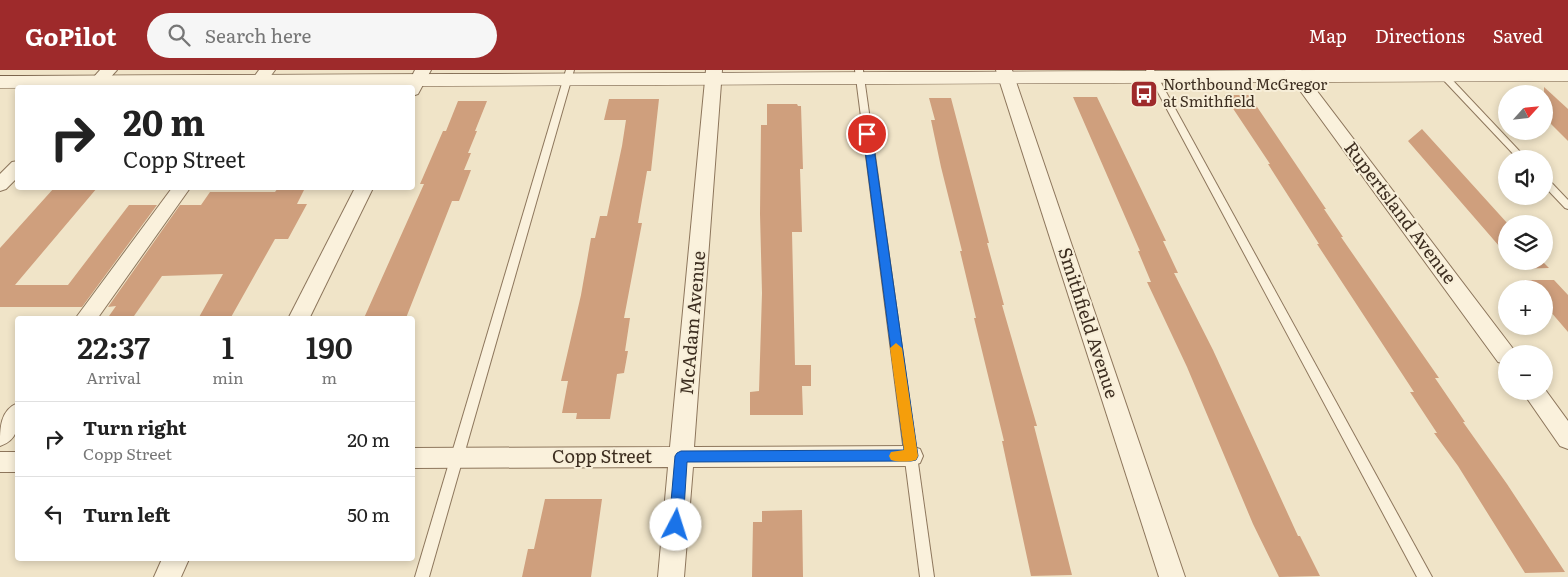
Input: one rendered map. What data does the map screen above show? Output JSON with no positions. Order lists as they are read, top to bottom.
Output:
{
  "streets": {
    "street": [
      "Rupertsland Avenue",
      "McAdam Avenue",
      "Smithfield Avenue",
      "Copp Street"
    ]
  },
  "crossings": [
    ["McAdam Avenue", "Copp Street"]
  ],
  "places": {
    "bus stop": ["Northbound McGregor at Smithfield"]
  },
  "north": "top right",
  "page": {
    "header": "GoPilot",
    "search": "Search here",
    "nav": ["Map", "Directions", "Saved"],
    "map_buttons": ["+", "−"],
    "turn": ["20 m", "Copp Street"],
    "eta": [
      "22:37",
      "Arrival",
      "1",
      "min",
      "190",
      "m"
    ],
    "list": [
      {
        "name": "Turn right",
        "note": "Copp Street",
        "value": "20 m"
      },
      {
        "name": "Turn left",
        "value": "50 m"
      }
    ]
  }
}
